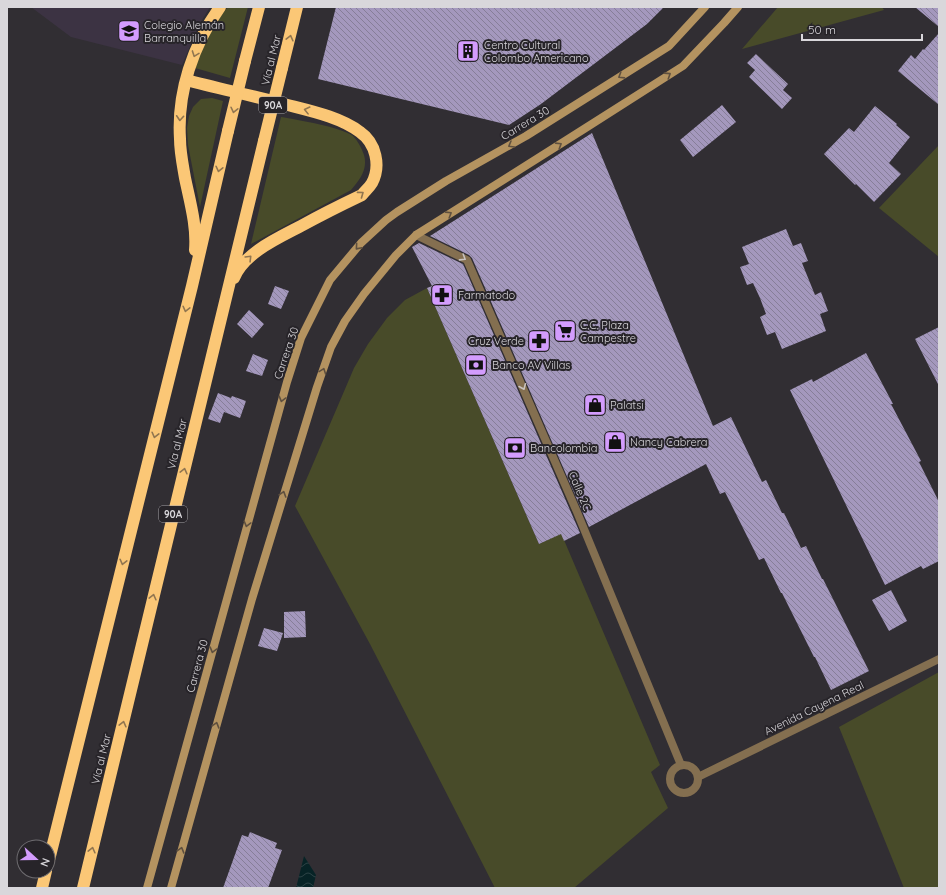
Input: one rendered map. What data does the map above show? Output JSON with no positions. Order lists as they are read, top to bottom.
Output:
{
  "streets": {
    "highway": ["Vía al Mar", "90A"],
    "main road": ["Carrera 30"],
    "street": ["Calle 2C", "Avenida Cayena Real"]
  },
  "crossings": [
    ["Calle 2C", "Avenida Cayena Real"]
  ],
  "one_way": ["Calle 2C"],
  "places": {
    "school or university": ["Colegio Alemán Barranquilla"],
    "building": ["Centro Cultural Colombo Americano"],
    "pharmacy": ["Farmatodo", "Cruz Verde"],
    "supermarket": ["C.C. Plaza Campestre"],
    "bank": ["Banco AV Villas", "Bancolombia"],
    "shop": ["Palatsi", "Nancy Cabrera"]
  },
  "scale_bar": "50 m",
  "north": "right"
}
